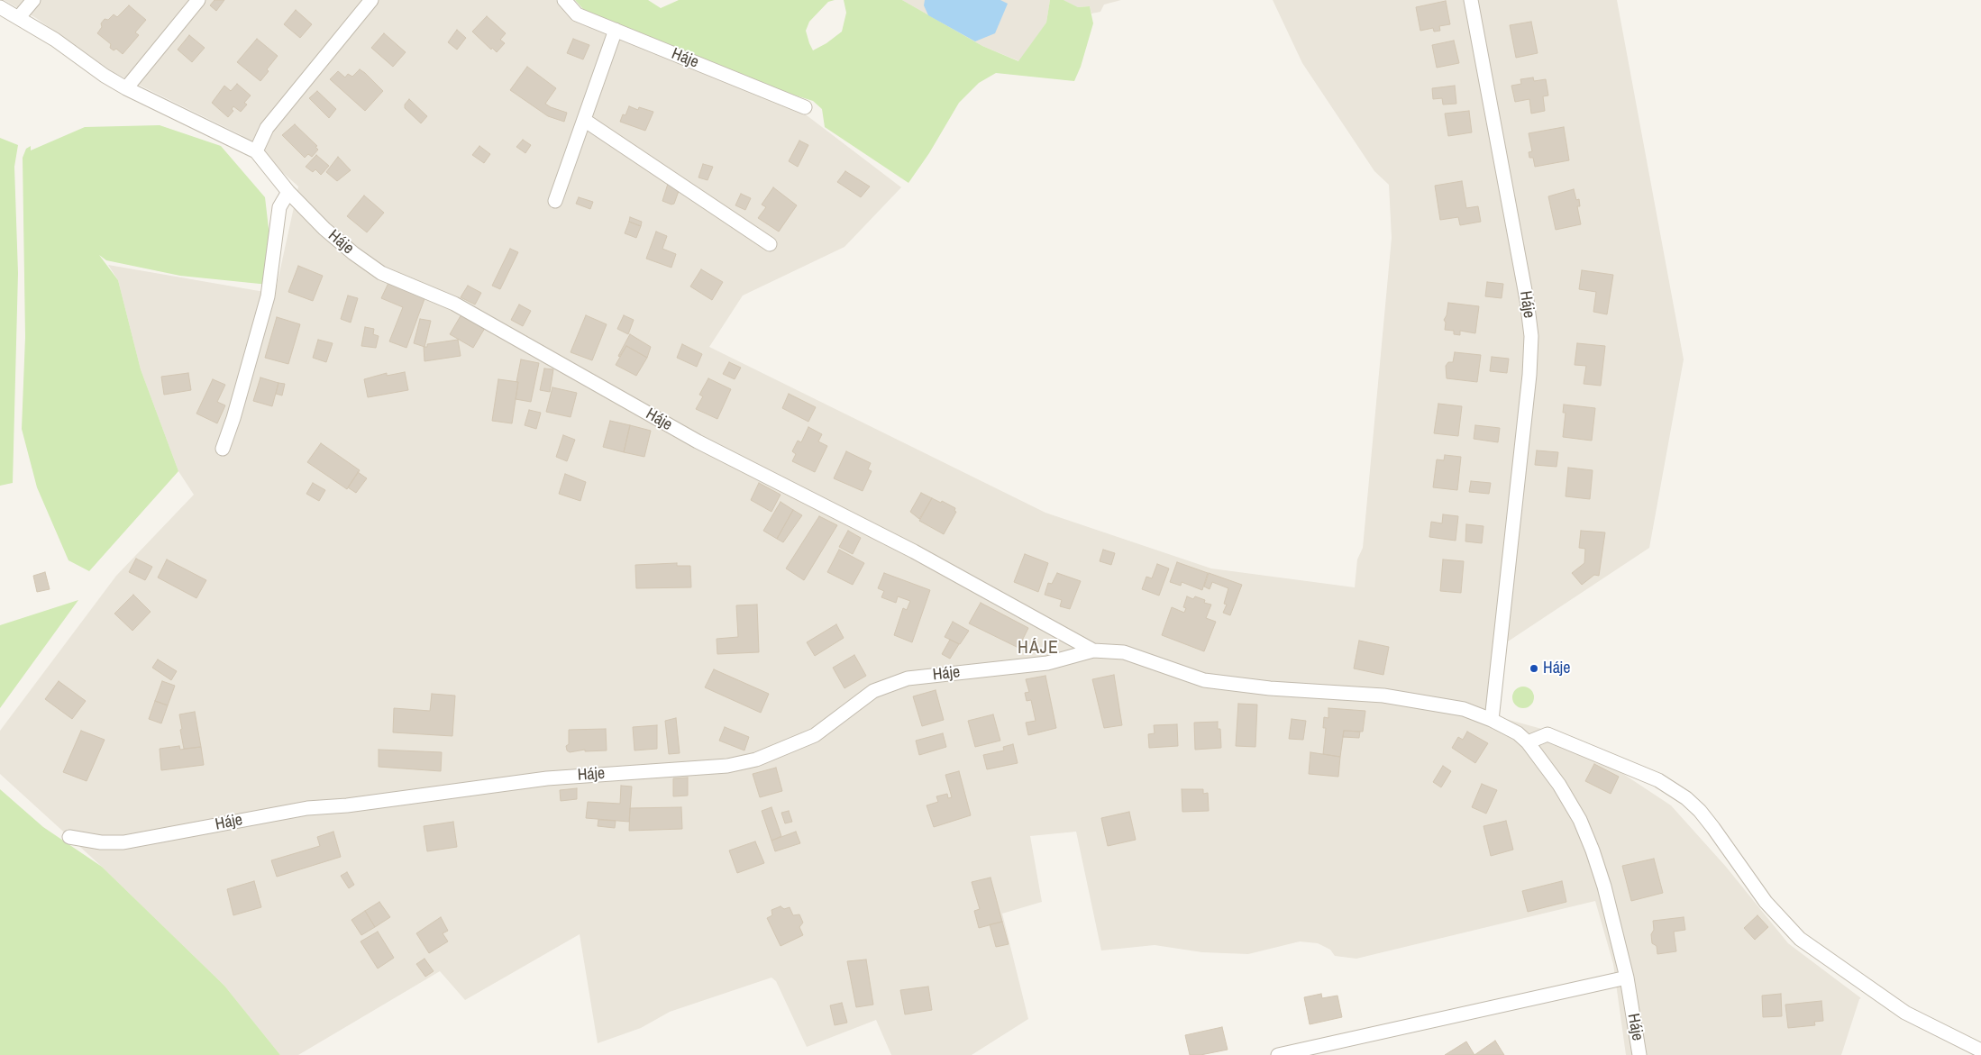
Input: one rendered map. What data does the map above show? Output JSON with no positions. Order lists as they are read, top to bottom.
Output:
{
  "streets": {
    "street": ["Háje"]
  },
  "districts": ["HÁJE"],
  "places": ["Háje"]
}
